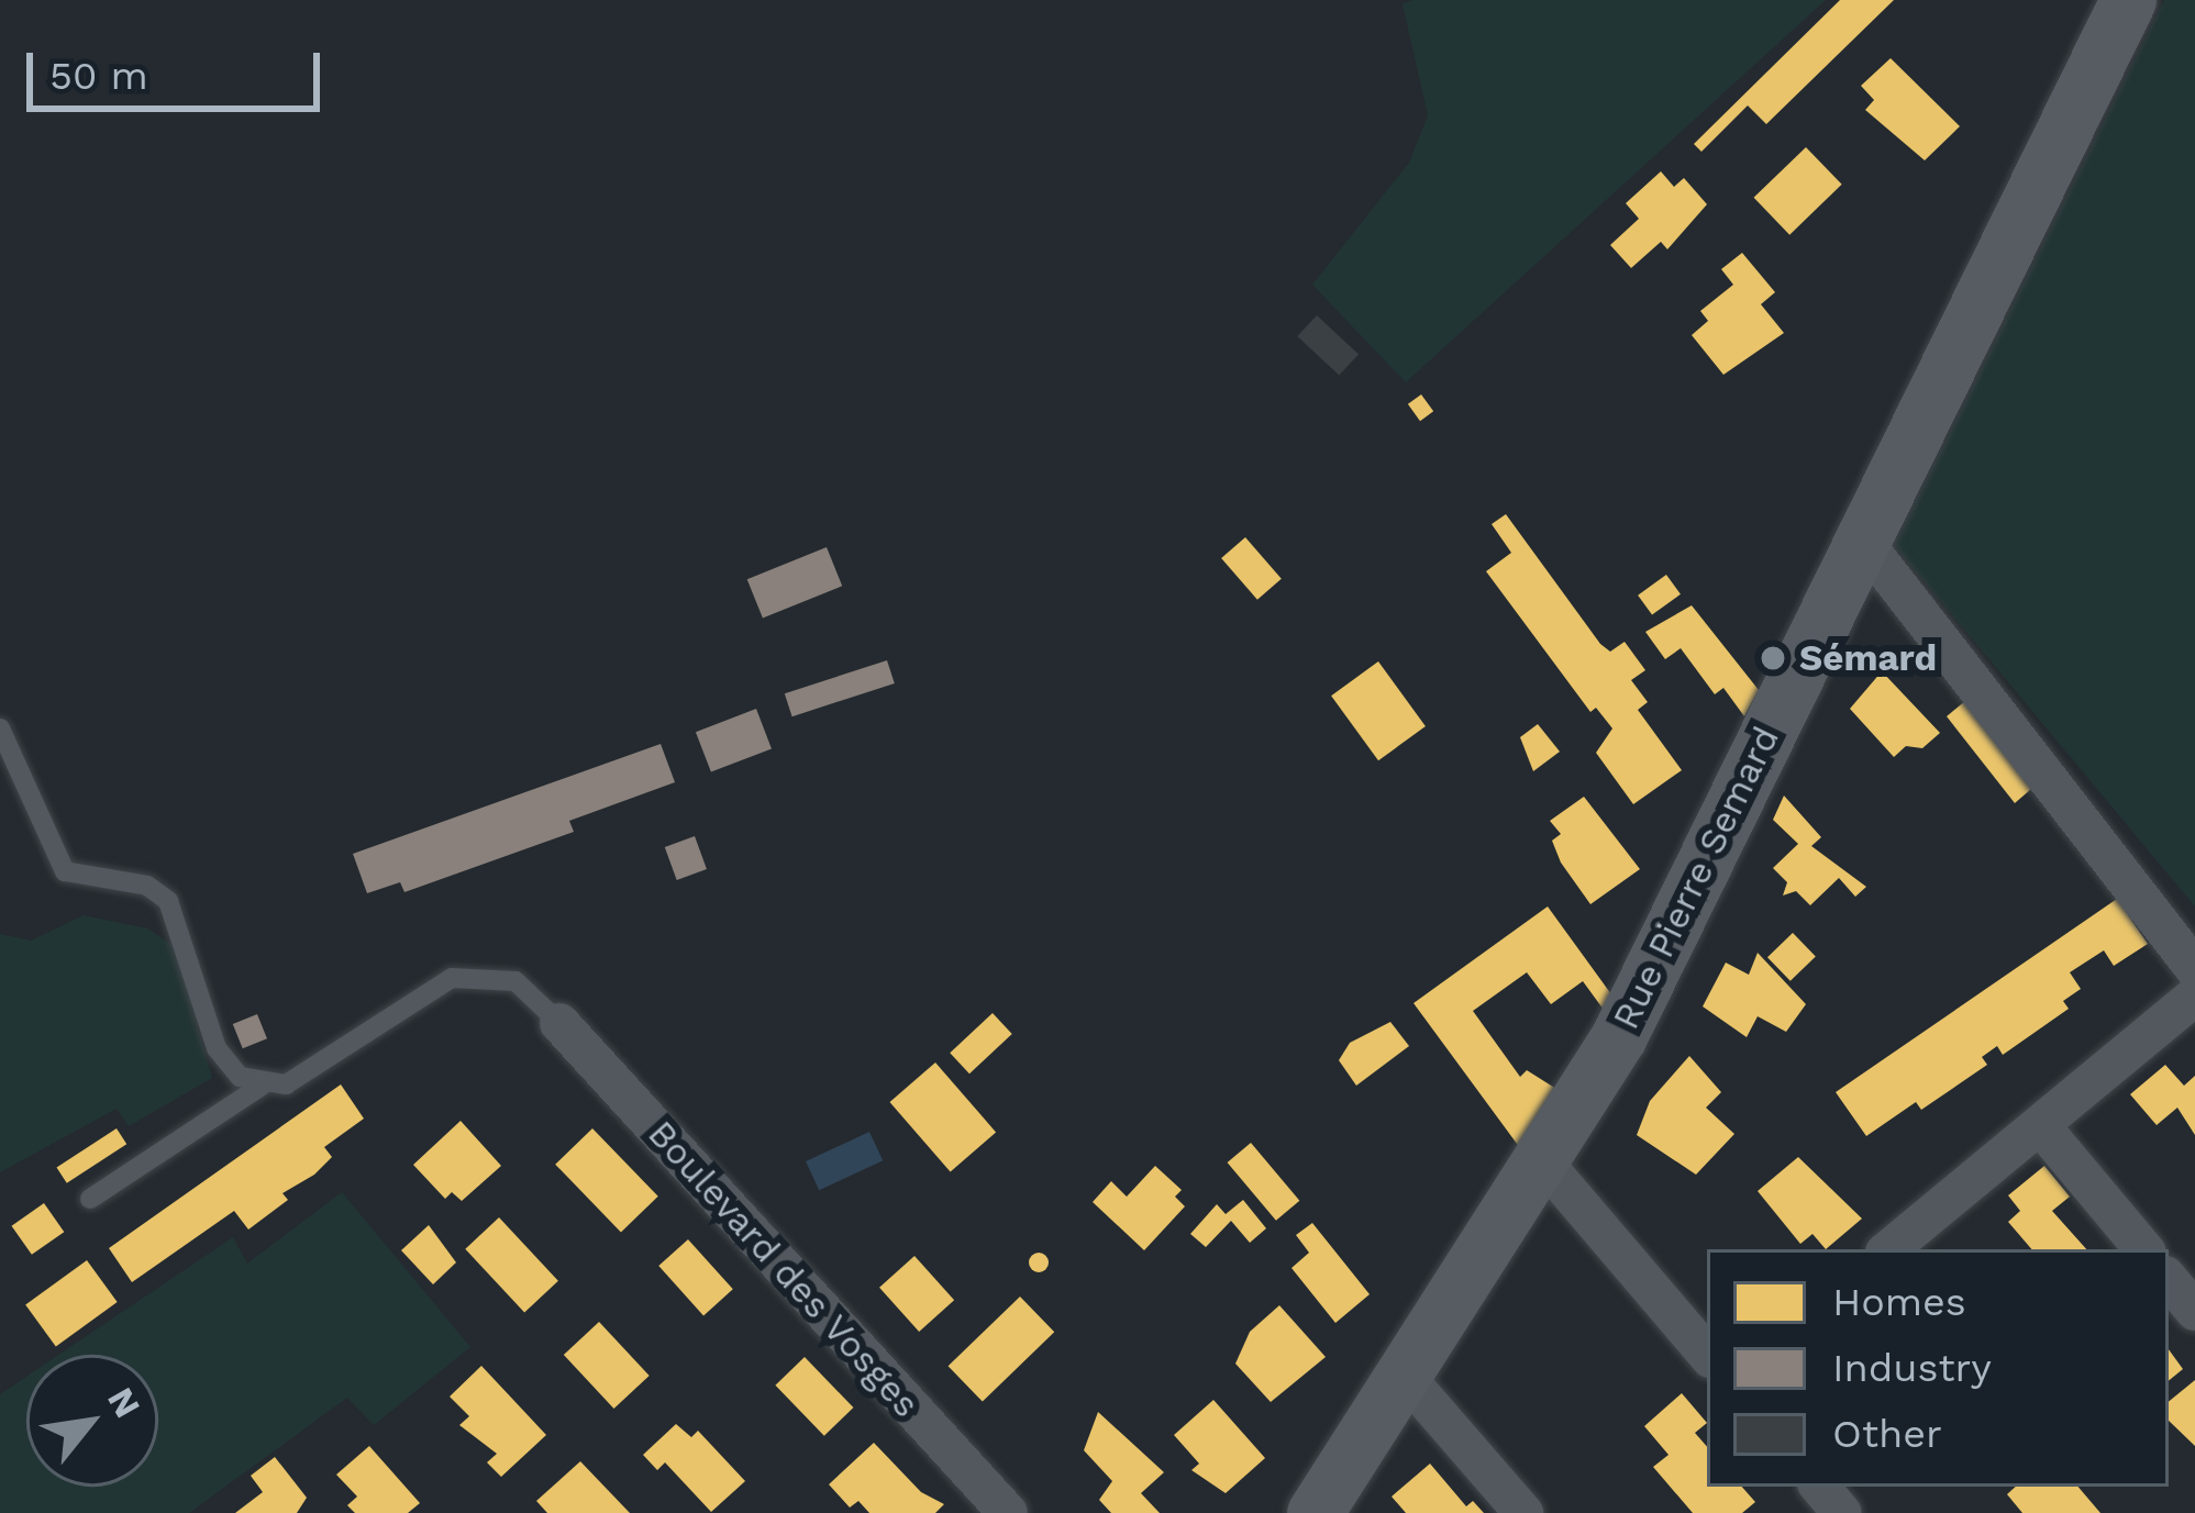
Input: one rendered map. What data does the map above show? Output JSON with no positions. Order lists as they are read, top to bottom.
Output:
{
  "streets": {
    "main road": ["Rue Pierre Semard"],
    "street": ["Boulevard des Vosges"]
  },
  "places": ["Sémard"],
  "legend": ["Homes", "Industry", "Other"],
  "scale_bar": "50 m",
  "north": "top right"
}
